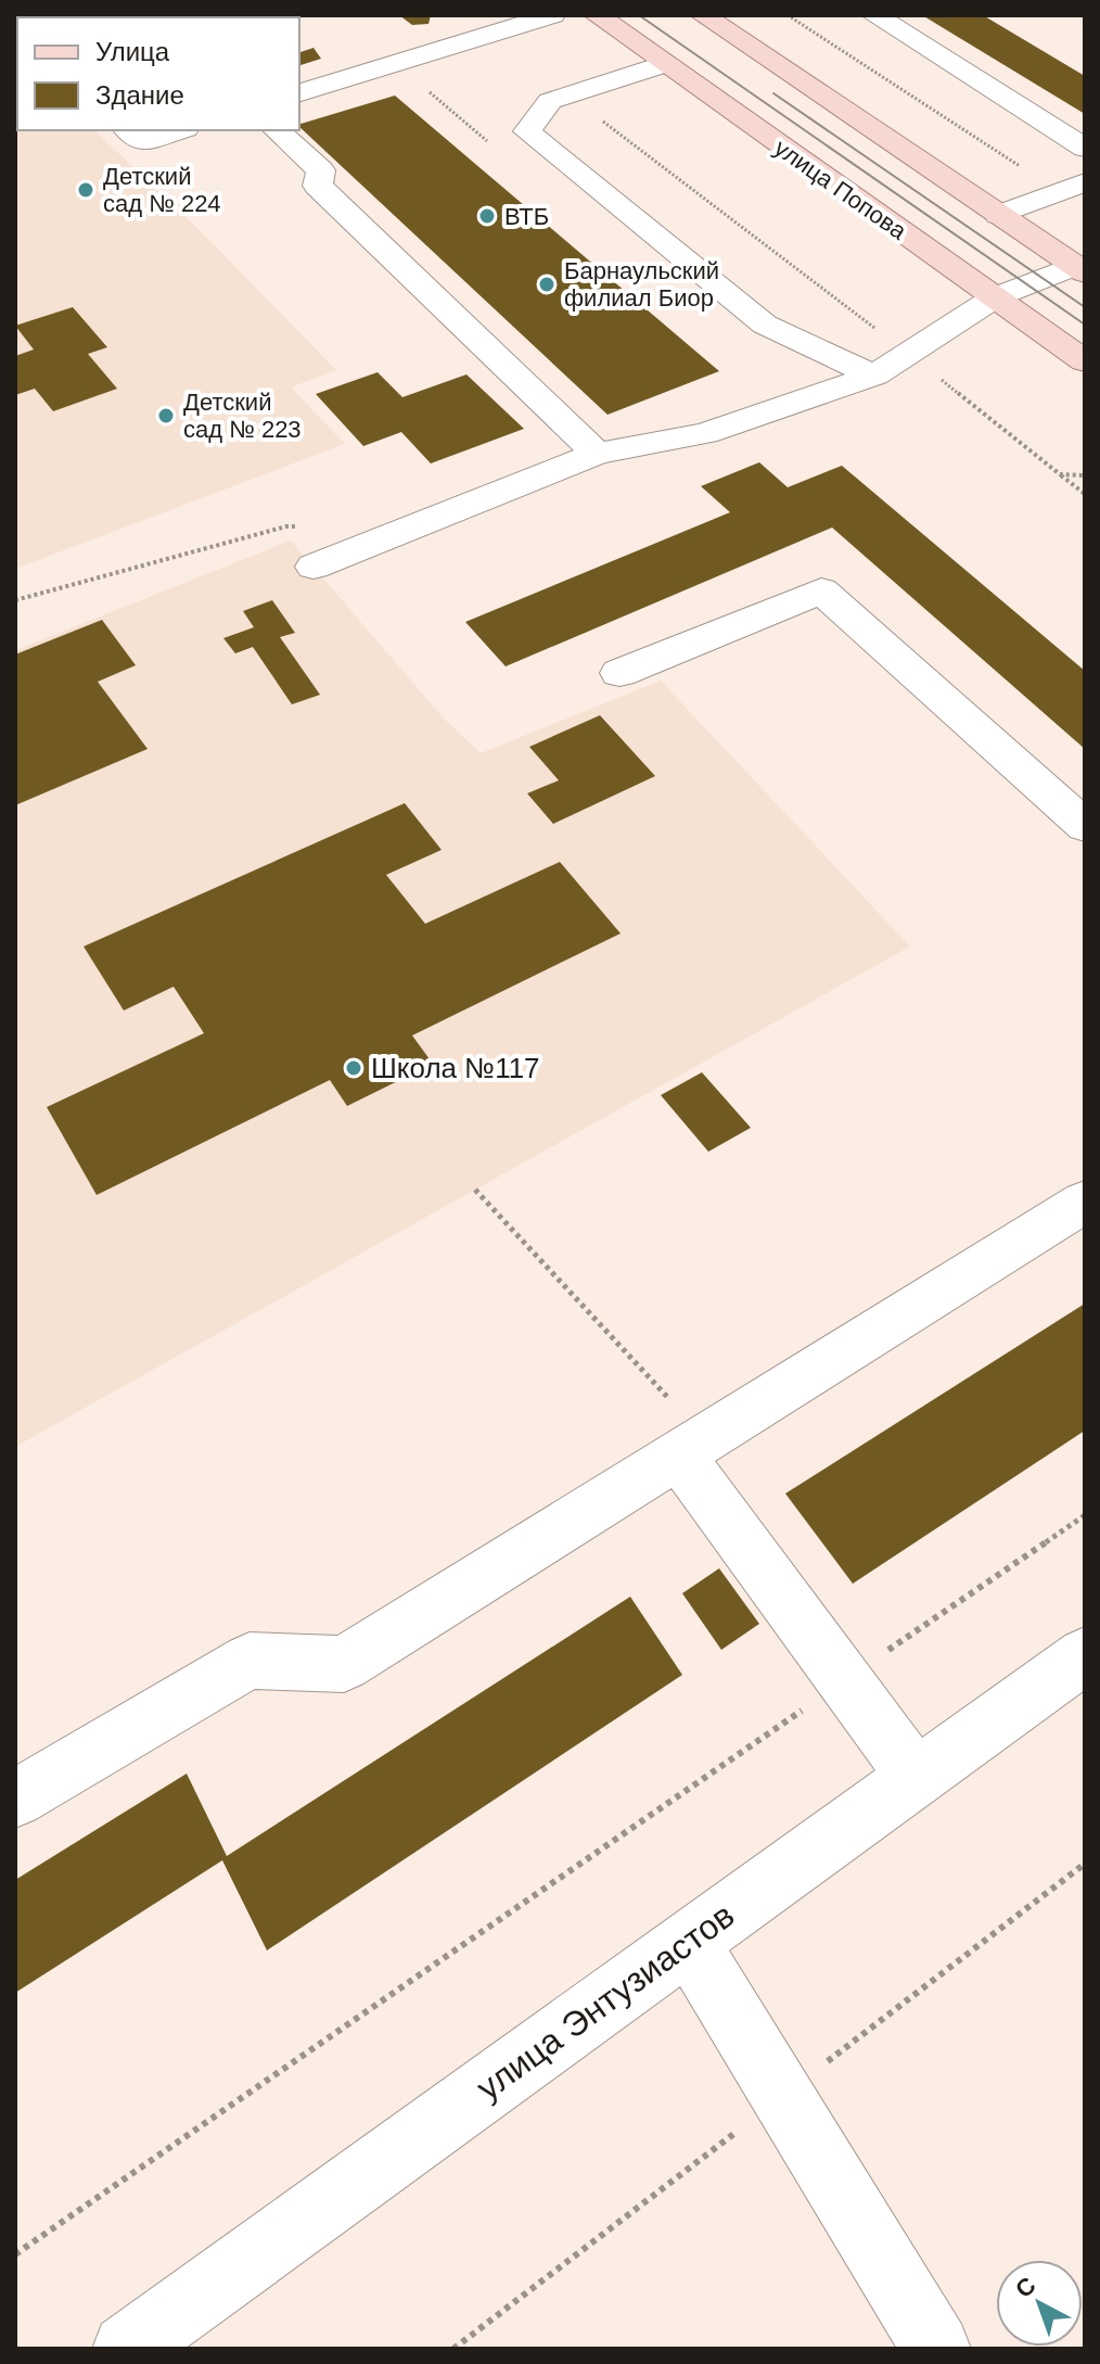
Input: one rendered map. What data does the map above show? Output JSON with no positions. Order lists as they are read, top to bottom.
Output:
{
  "streets": {
    "main road": ["улица Попова"],
    "street": ["улица Энтузиастов"]
  },
  "places": [
    "Детский сад № 224",
    "ВТБ",
    "Барнаульский филиал Биор",
    "Детский сад № 223",
    "Школа №117"
  ],
  "legend": ["Улица", "Здание"],
  "north": "top left"
}
